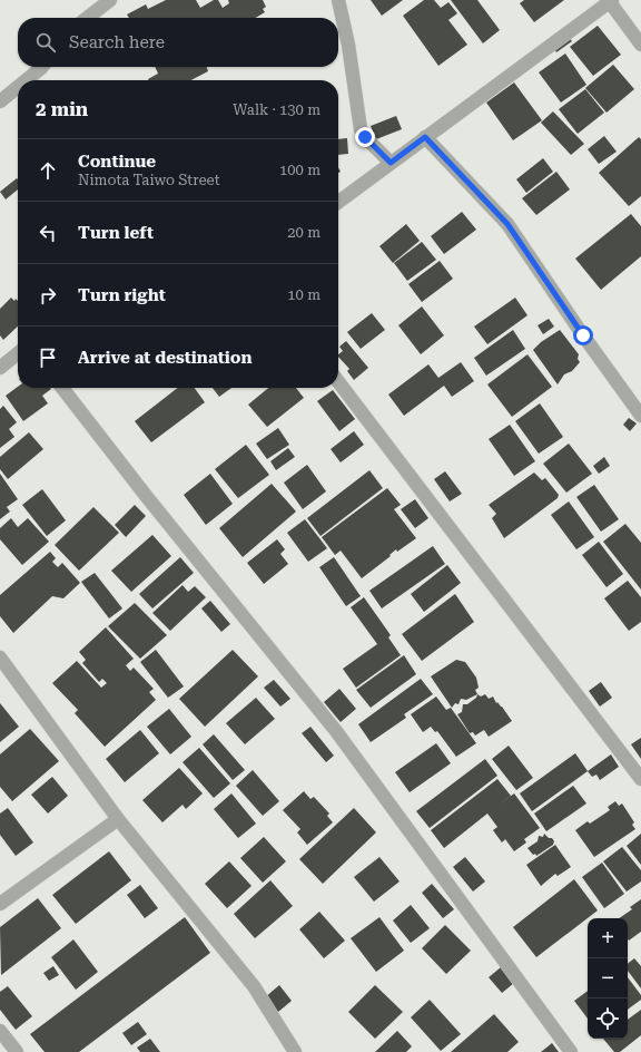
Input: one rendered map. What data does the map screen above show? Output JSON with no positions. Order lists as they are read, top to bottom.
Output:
{
  "page": {
    "search": "Search here",
    "heading": ["2 min", "Walk · 130 m"],
    "list": [
      ["Continue", "Nimota Taiwo Street", "100 m"],
      ["Turn left", "20 m"],
      ["Turn right", "10 m"],
      "Arrive at destination"
    ],
    "map_buttons": ["+", "−"]
  }
}
